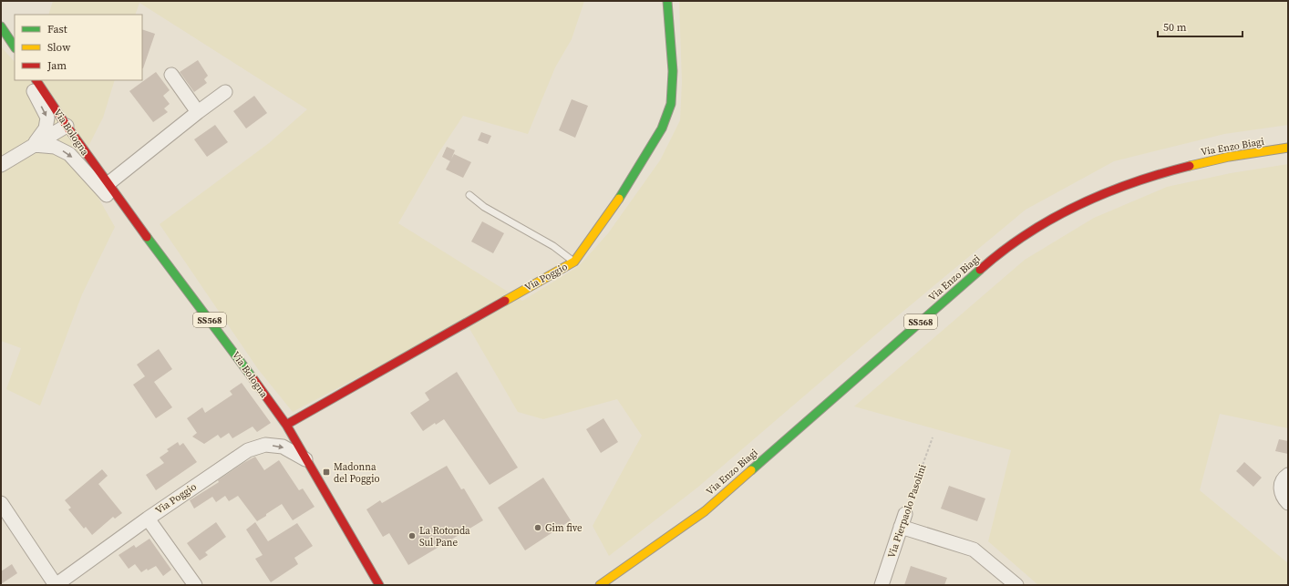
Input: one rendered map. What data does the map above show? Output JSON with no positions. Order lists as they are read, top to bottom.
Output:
{
  "streets": {
    "main road": [
      "Via Bologna",
      "Via Enzo Biagi",
      "Via Poggio",
      "SS568"
    ],
    "street": ["Via Pierpaolo Pasolini"]
  },
  "crossings": [
    ["Via Bologna", "Via Poggio"]
  ],
  "places": {
    "transit": ["Madonna del Poggio"],
    "other": ["Gim five", "La Rotonda Sul Pane"]
  },
  "legend": ["Fast", "Slow", "Jam"],
  "scale_bar": "50 m"
}
